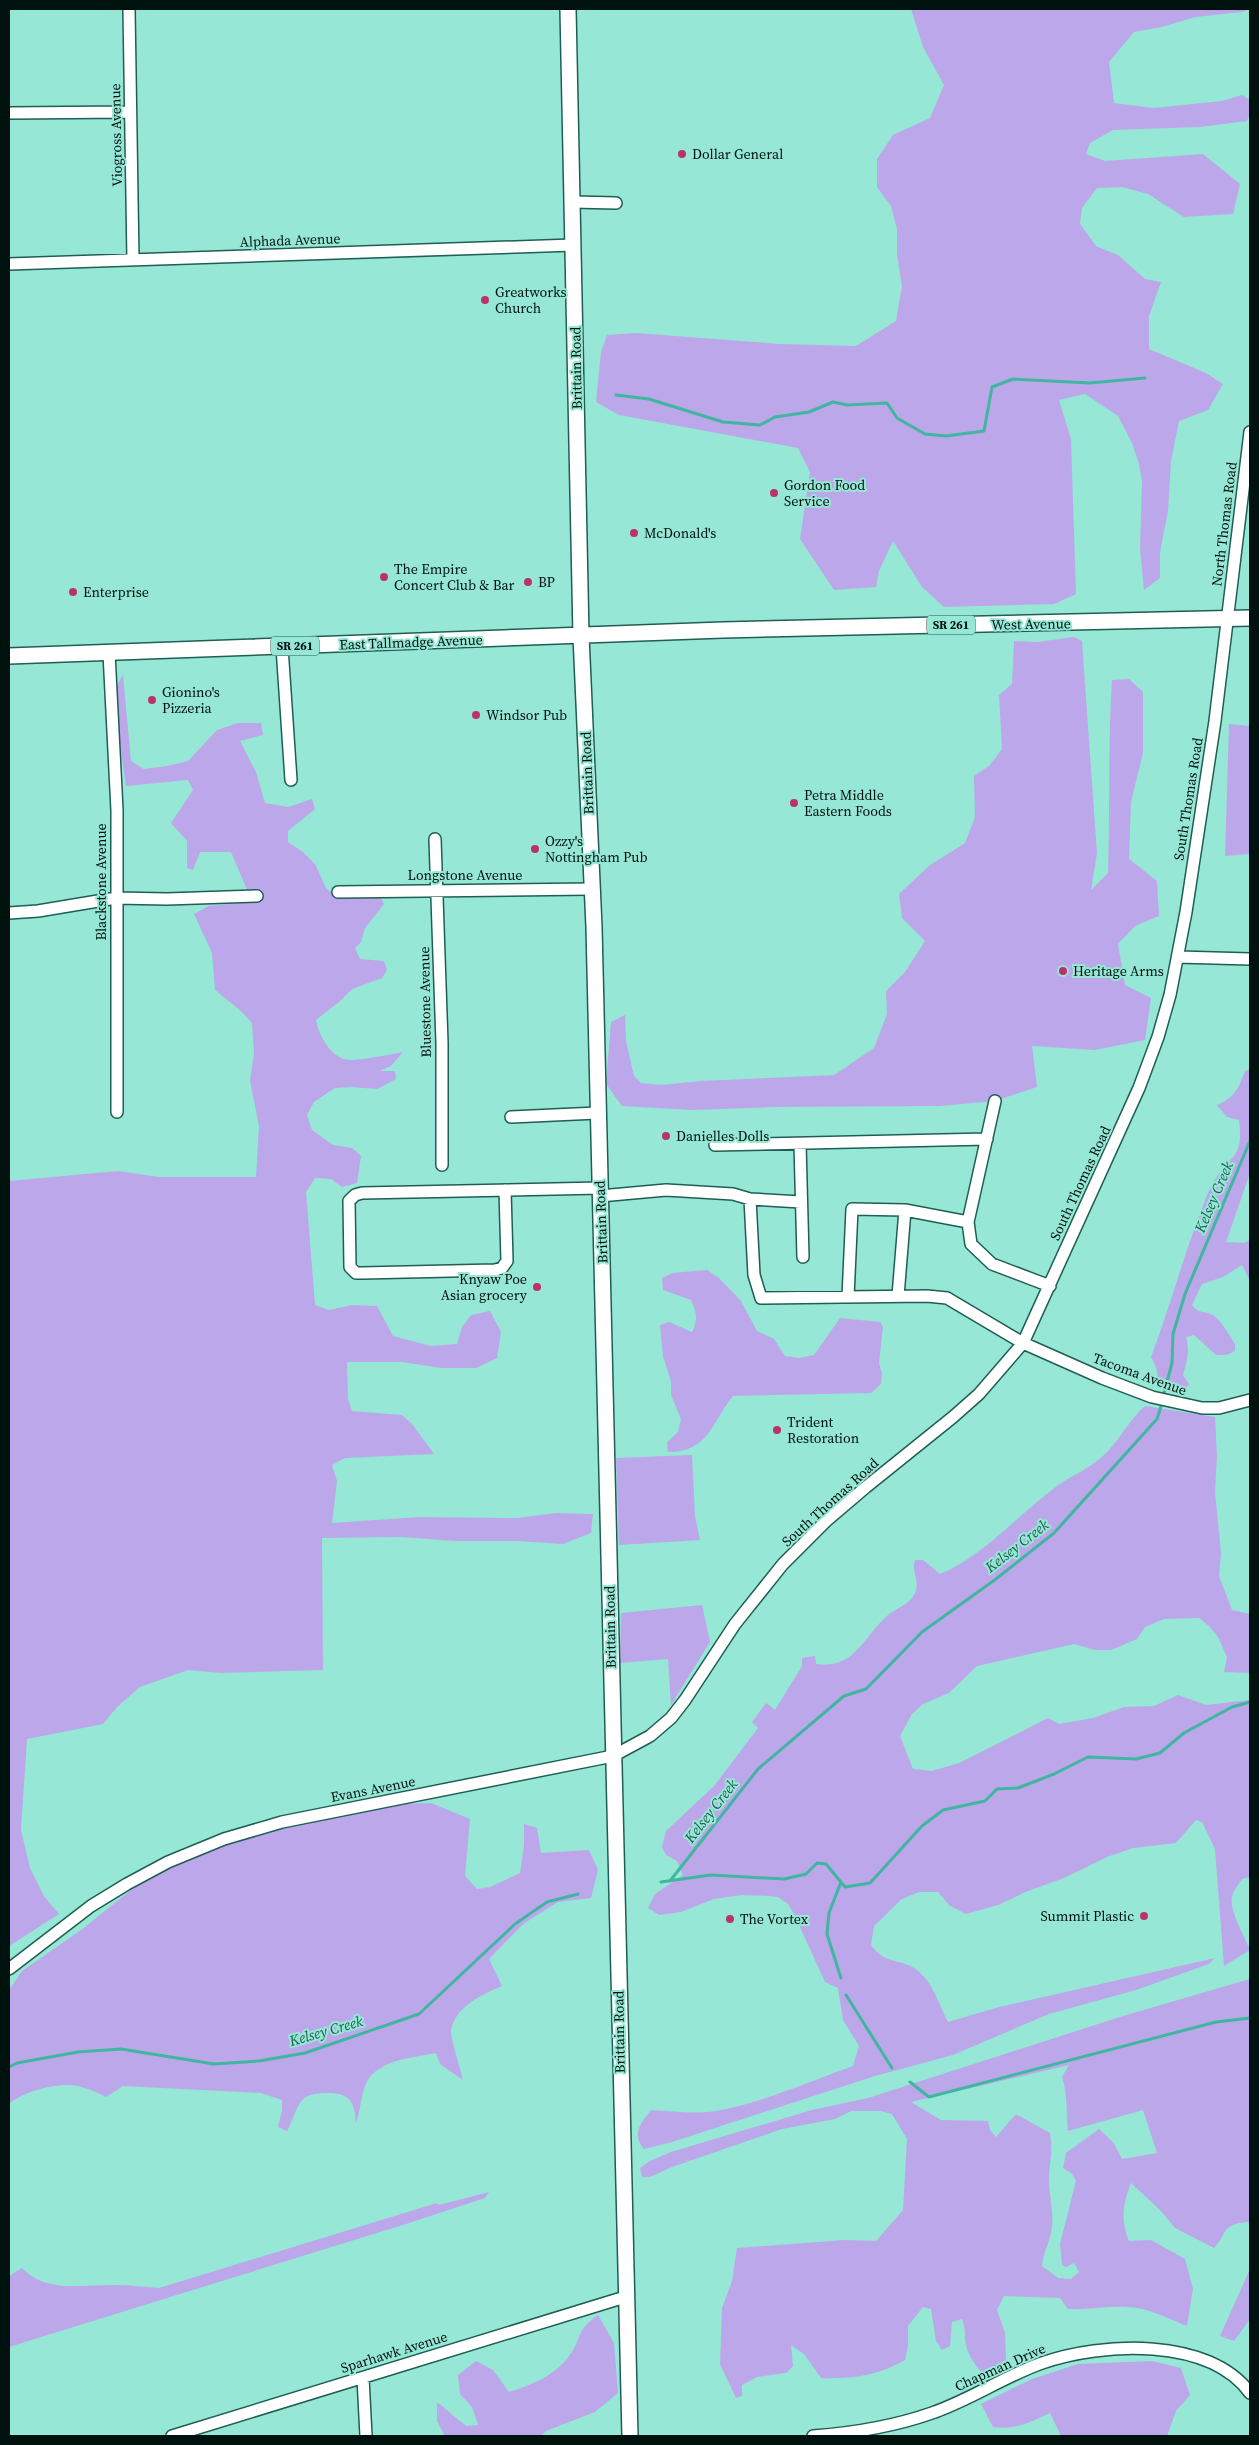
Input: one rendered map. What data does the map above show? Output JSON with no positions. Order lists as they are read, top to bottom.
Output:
{
  "streets": {
    "main road": [
      "Brittain Road",
      "West Avenue",
      "SR 261",
      "East Tallmadge Avenue"
    ],
    "street": [
      "Viogross Avenue",
      "Alphada Avenue",
      "North Thomas Road",
      "South Thomas Road",
      "Longstone Avenue",
      "Blackstone Avenue",
      "Bluestone Avenue",
      "Tacoma Avenue",
      "Evans Avenue",
      "Sparhawk Avenue",
      "Chapman Drive"
    ]
  },
  "crossings": [
    ["Viogross Avenue", "Alphada Avenue"],
    ["Alphada Avenue", "Brittain Road"],
    ["Brittain Road", "East Tallmadge Avenue"],
    ["Brittain Road", "Longstone Avenue"],
    ["Brittain Road", "Evans Avenue"],
    ["Brittain Road", "Sparhawk Avenue"],
    ["North Thomas Road", "West Avenue"],
    ["North Thomas Road", "South Thomas Road"],
    ["West Avenue", "East Tallmadge Avenue"],
    ["West Avenue", "South Thomas Road"],
    ["East Tallmadge Avenue", "Blackstone Avenue"],
    ["South Thomas Road", "Tacoma Avenue"],
    ["South Thomas Road", "Evans Avenue"],
    ["Longstone Avenue", "Bluestone Avenue"]
  ],
  "water": ["Kelsey Creek"],
  "places": [
    "Dollar General",
    "Greatworks Church",
    "Gordon Food Service",
    "McDonald's",
    "The Empire Concert Club & Bar",
    "BP",
    "Enterprise",
    "Gionino's Pizzeria",
    "Windsor Pub",
    "Petra Middle Eastern Foods",
    "Ozzy's Nottingham Pub",
    "Heritage Arms",
    "Danielles Dolls",
    "Knyaw Poe Asian grocery",
    "Trident Restoration",
    "Summit Plastic",
    "The Vortex"
  ]
}
